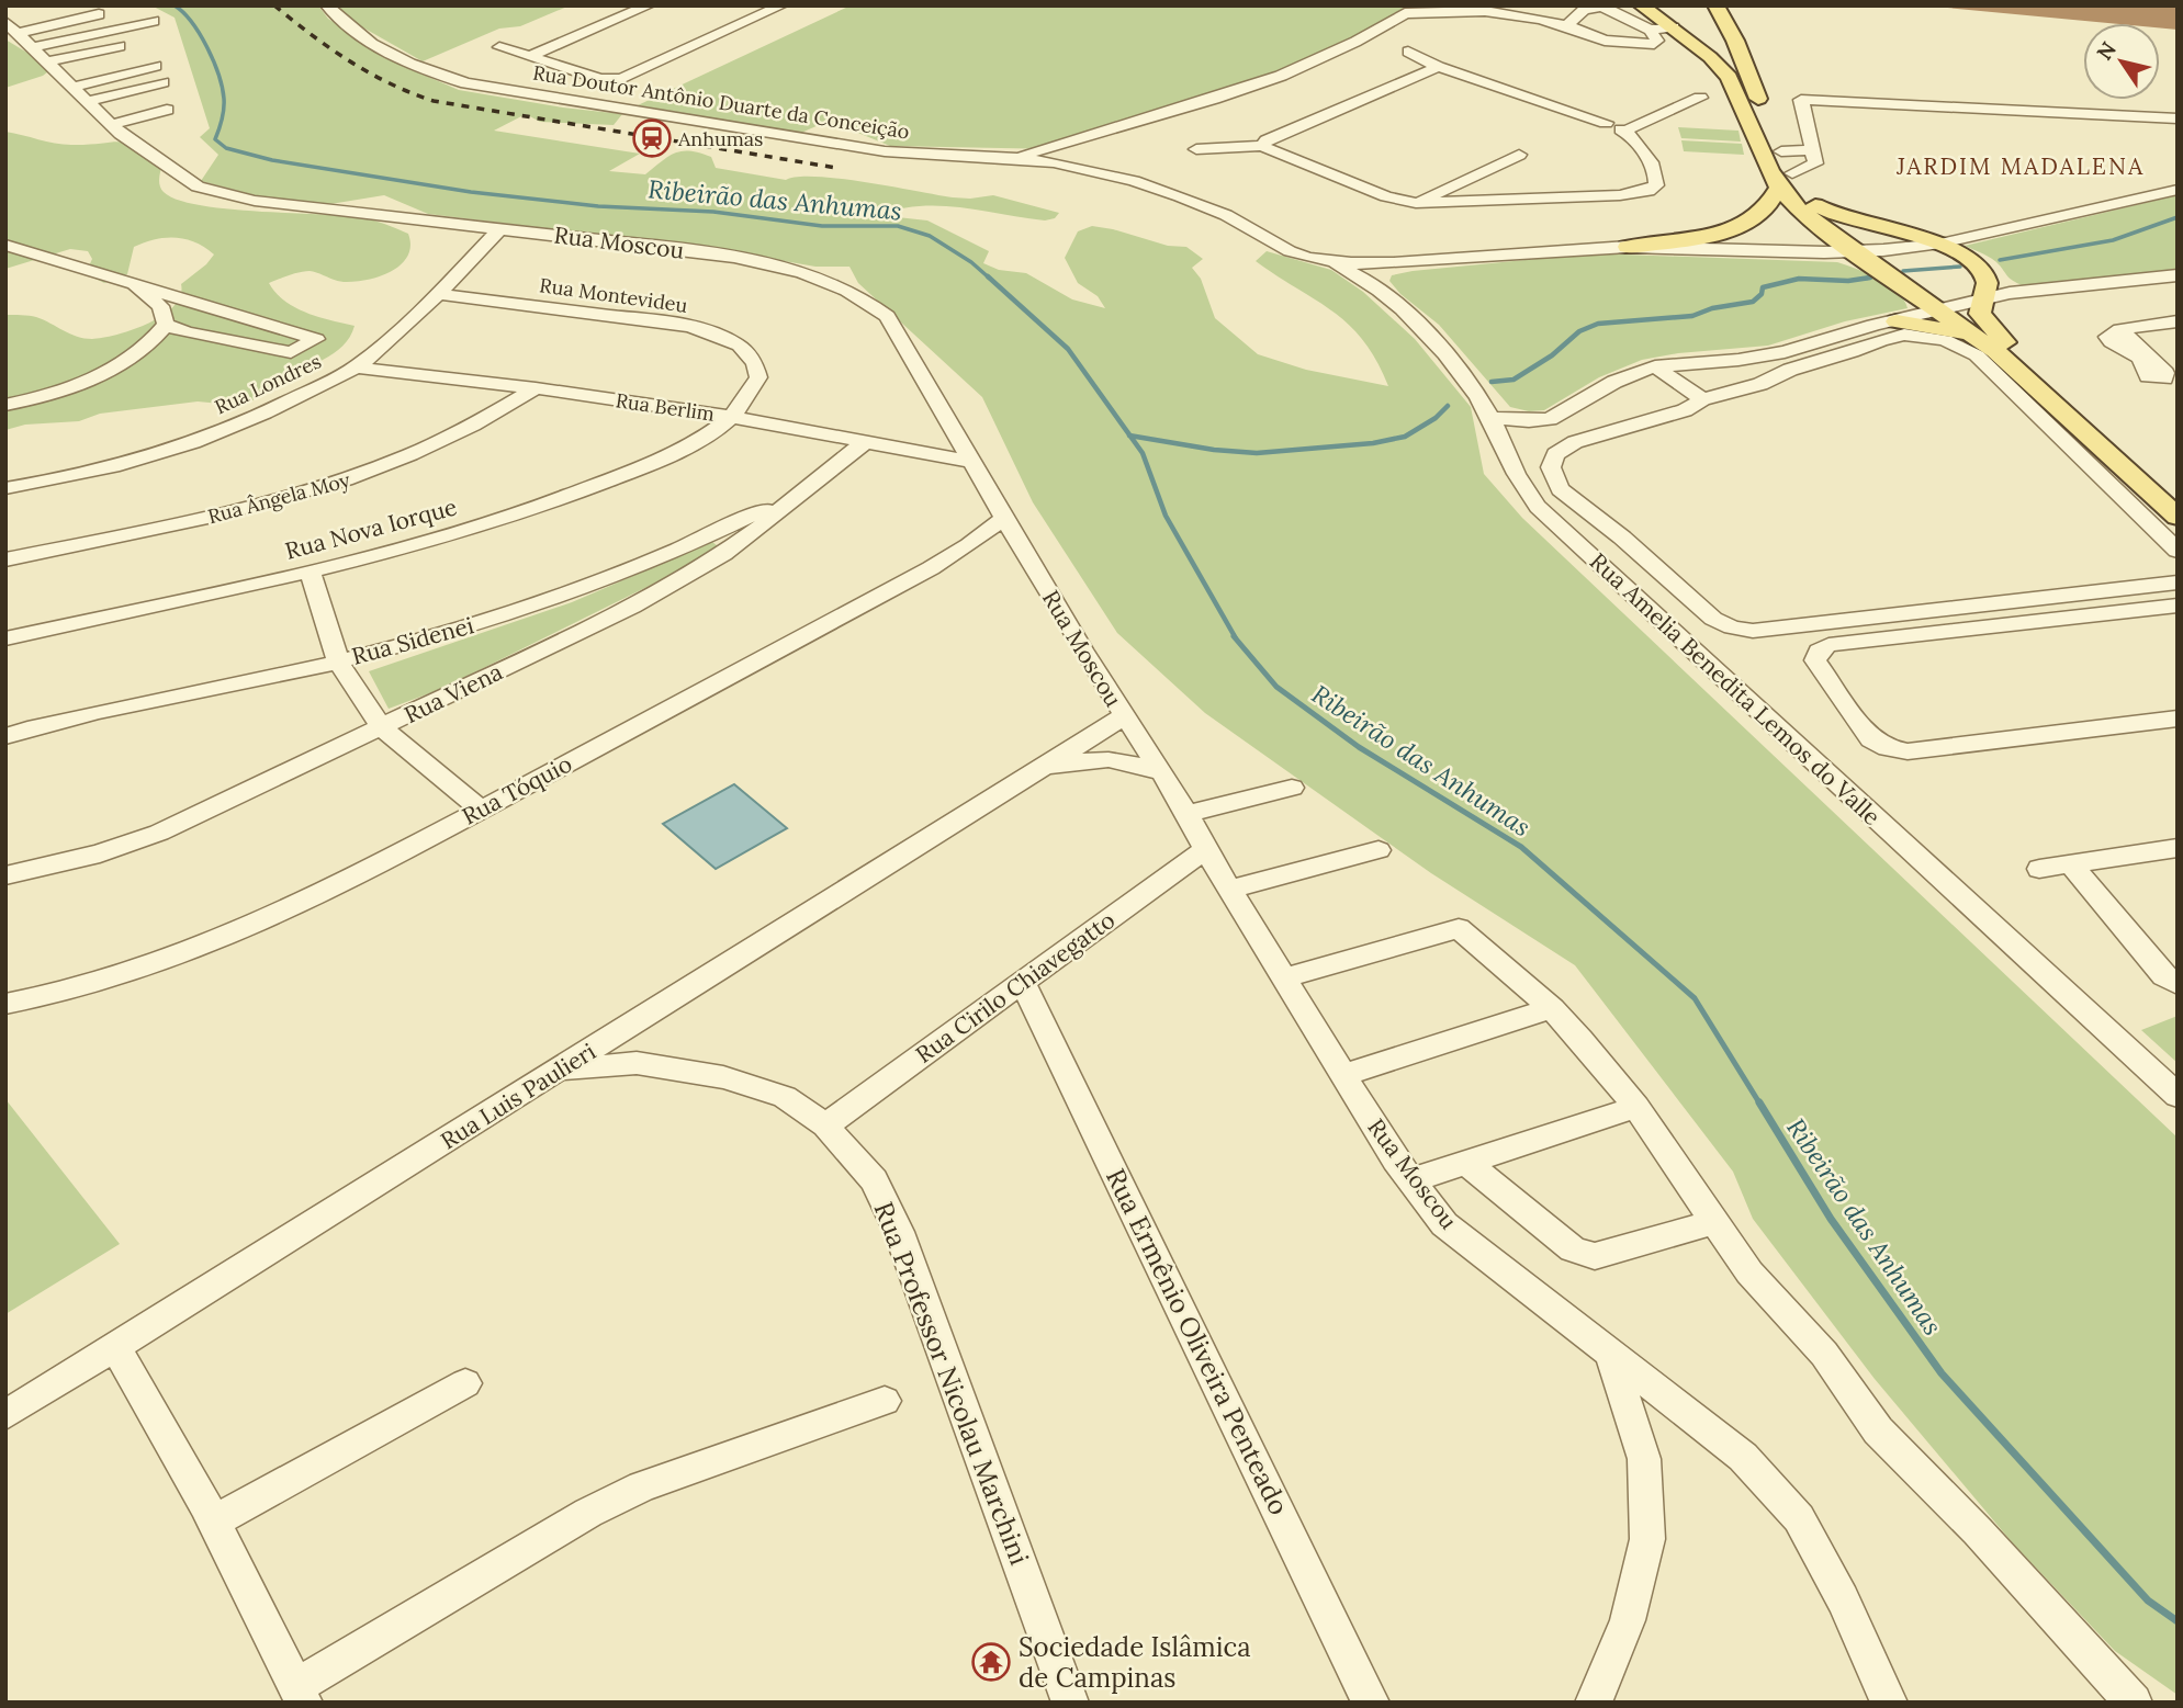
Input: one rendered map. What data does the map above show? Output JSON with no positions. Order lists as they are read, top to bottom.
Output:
{
  "streets": {
    "street": [
      "Rua Doutor Antônio Duarte da Conceição",
      "Rua Moscou",
      "Rua Montevideu",
      "Rua Londres",
      "Rua Berlim",
      "Rua Ângela Moy",
      "Rua Nova Iorque",
      "Rua Sidenei",
      "Rua Amelia Benedita Lemos do Valle",
      "Rua Viena",
      "Rua Tóquio",
      "Rua Cirilo Chiavegatto",
      "Rua Luis Paulieri",
      "Rua Ermênio Oliveira Penteado",
      "Rua Professor Nicolau Marchini"
    ]
  },
  "crossings": [
    ["Rua Doutor Antônio Duarte da Conceição", "Rua Amelia Benedita Lemos do Valle"],
    ["Rua Moscou", "Rua Londres"],
    ["Rua Moscou", "Rua Berlim"],
    ["Rua Moscou", "Rua Tóquio"],
    ["Rua Moscou", "Rua Cirilo Chiavegatto"],
    ["Rua Moscou", "Rua Luis Paulieri"],
    ["Rua Montevideu", "Rua Londres"],
    ["Rua Montevideu", "Rua Berlim"],
    ["Rua Montevideu", "Rua Nova Iorque"],
    ["Rua Londres", "Rua Berlim"],
    ["Rua Berlim", "Rua Ângela Moy"],
    ["Rua Berlim", "Rua Nova Iorque"],
    ["Rua Berlim", "Rua Viena"],
    ["Rua Sidenei", "Rua Viena"],
    ["Rua Cirilo Chiavegatto", "Rua Ermênio Oliveira Penteado"],
    ["Rua Cirilo Chiavegatto", "Rua Professor Nicolau Marchini"],
    ["Rua Luis Paulieri", "Rua Professor Nicolau Marchini"]
  ],
  "districts": ["JARDIM MADALENA"],
  "water": ["Ribeirão das Anhumas"],
  "places": {
    "station": ["Anhumas"],
    "temple": ["Sociedade Islâmica de Campinas"]
  },
  "north": "top left"
}
